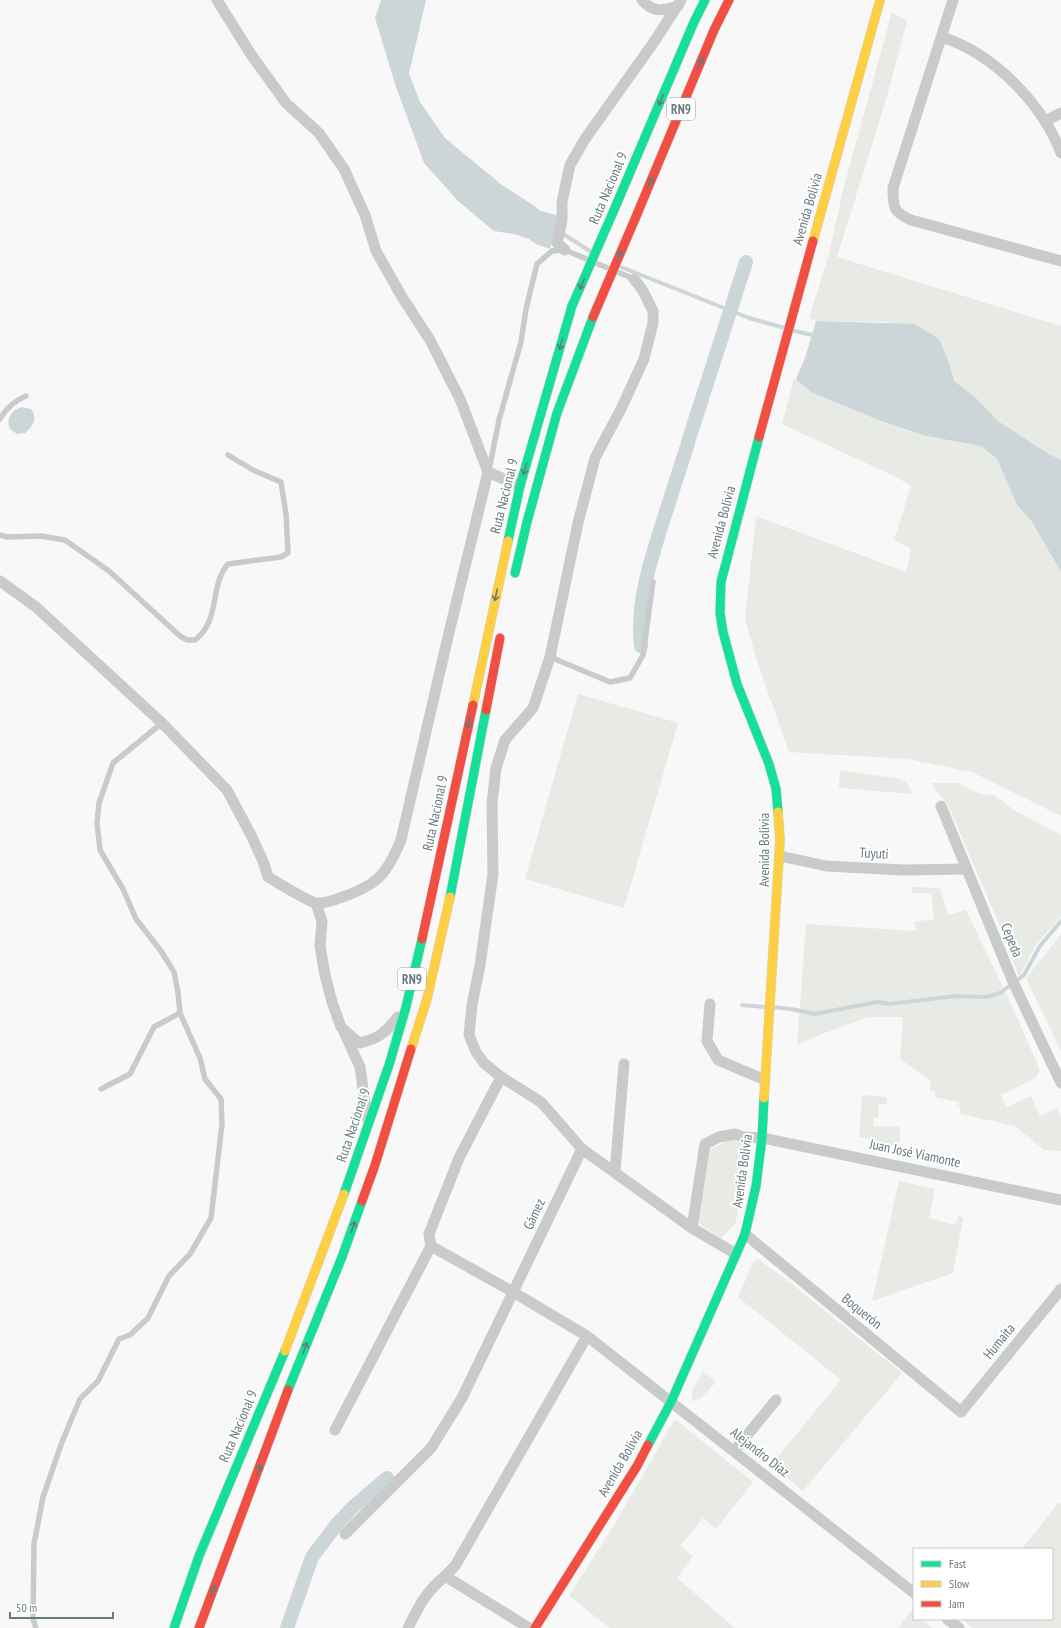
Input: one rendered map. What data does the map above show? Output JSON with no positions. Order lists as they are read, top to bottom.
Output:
{
  "streets": {
    "main road": ["RN9", "Ruta Nacional 9", "Avenida Bolivia"],
    "street": [
      "Tuyuti",
      "Cepeda",
      "Juan José Viamonte",
      "Gámez",
      "Boquerón",
      "Humaita",
      "Alejandro Díaz"
    ]
  },
  "crossings": [
    ["Avenida Bolivia", "Tuyuti"],
    ["Avenida Bolivia", "Juan José Viamonte"],
    ["Avenida Bolivia", "Boquerón"],
    ["Avenida Bolivia", "Alejandro Díaz"],
    ["Tuyuti", "Cepeda"],
    ["Gámez", "Alejandro Díaz"],
    ["Boquerón", "Humaita"]
  ],
  "legend": ["Fast", "Slow", "Jam"],
  "scale_bar": "50 m"
}
